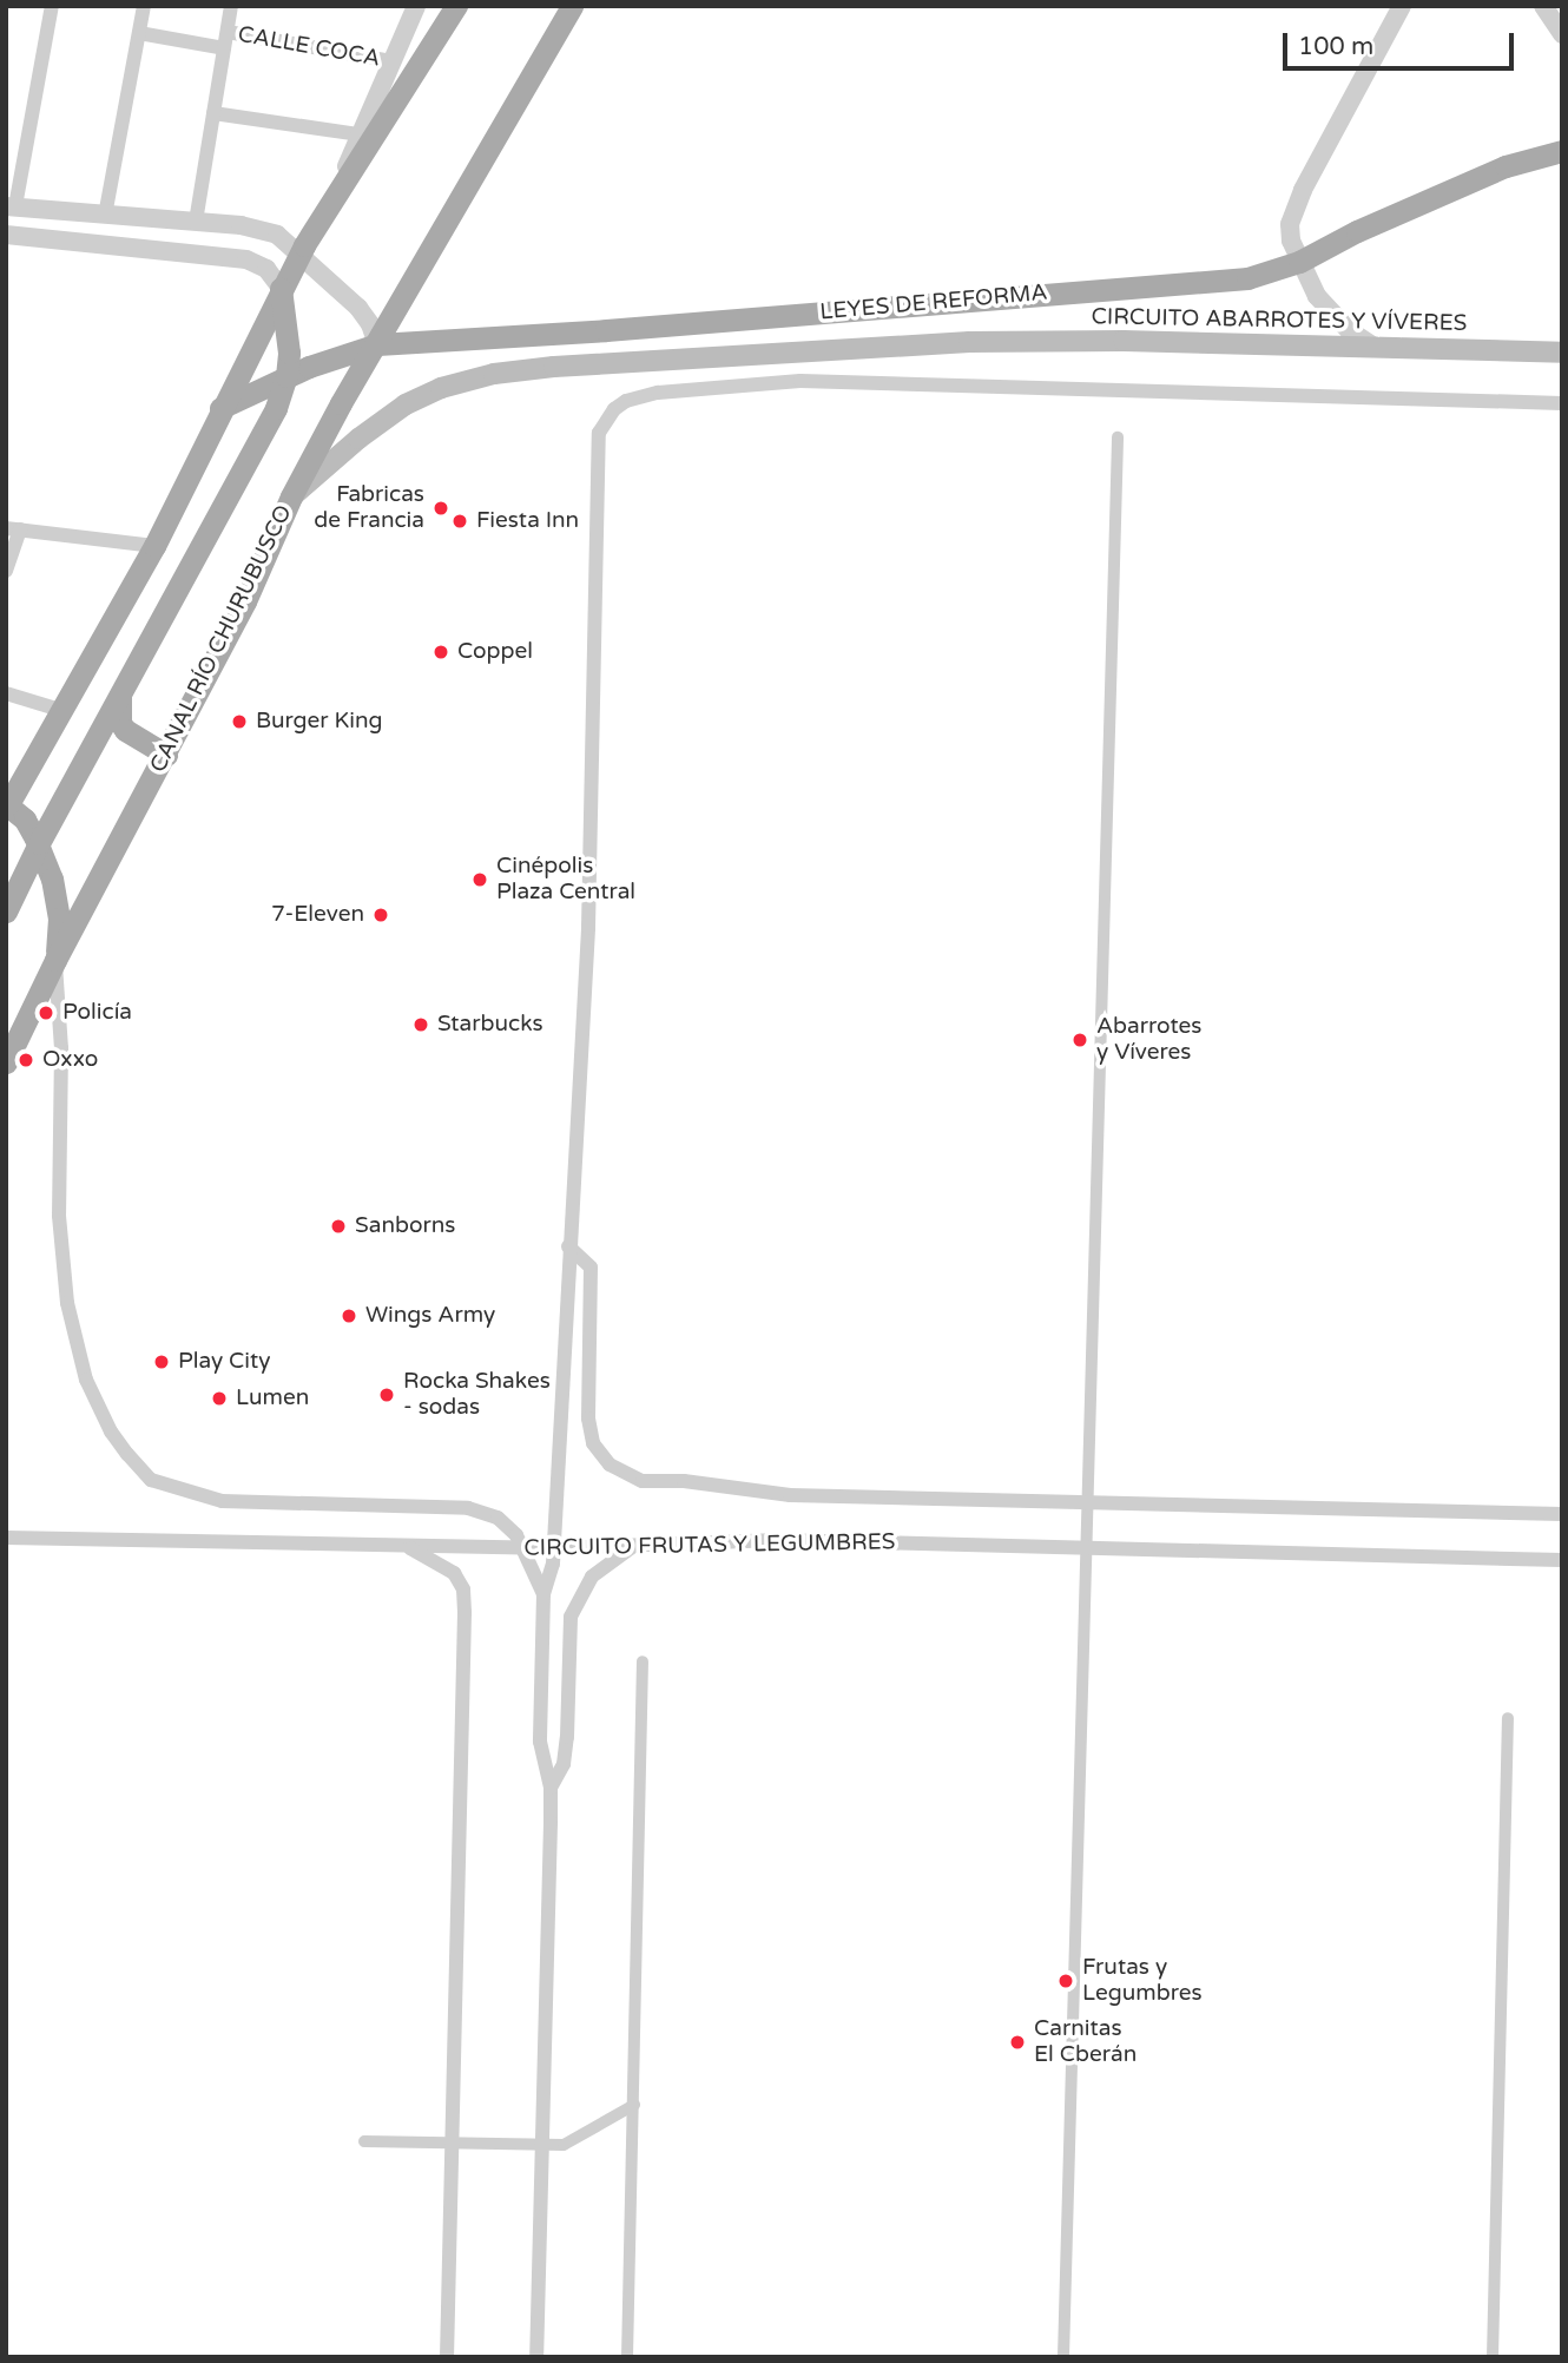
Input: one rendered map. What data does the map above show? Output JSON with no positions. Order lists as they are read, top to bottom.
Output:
{
  "streets": {
    "main road": ["LEYES DE REFORMA", "CIRCUITO ABARROTES Y VÍVERES", "CANAL RÍO CHURUBUSCO"],
    "street": ["CALLE COCA", "CIRCUITO FRUTAS Y LEGUMBRES"]
  },
  "crossings": [
    ["LEYES DE REFORMA", "CANAL RÍO CHURUBUSCO"],
    ["CIRCUITO ABARROTES Y VÍVERES", "CANAL RÍO CHURUBUSCO"]
  ],
  "places": [
    "Fabricas de Francia",
    "Fiesta Inn",
    "Coppel",
    "Burger King",
    "Cinépolis Plaza Central",
    "7-Eleven",
    "Policía",
    "Starbucks",
    "Abarrotes y Víveres",
    "Oxxo",
    "Sanborns",
    "Wings Army",
    "Play City",
    "Rocka Shakes - sodas",
    "Lumen",
    "Frutas y Legumbres",
    "Carnitas El Cberán"
  ],
  "scale_bar": "100 m"
}
